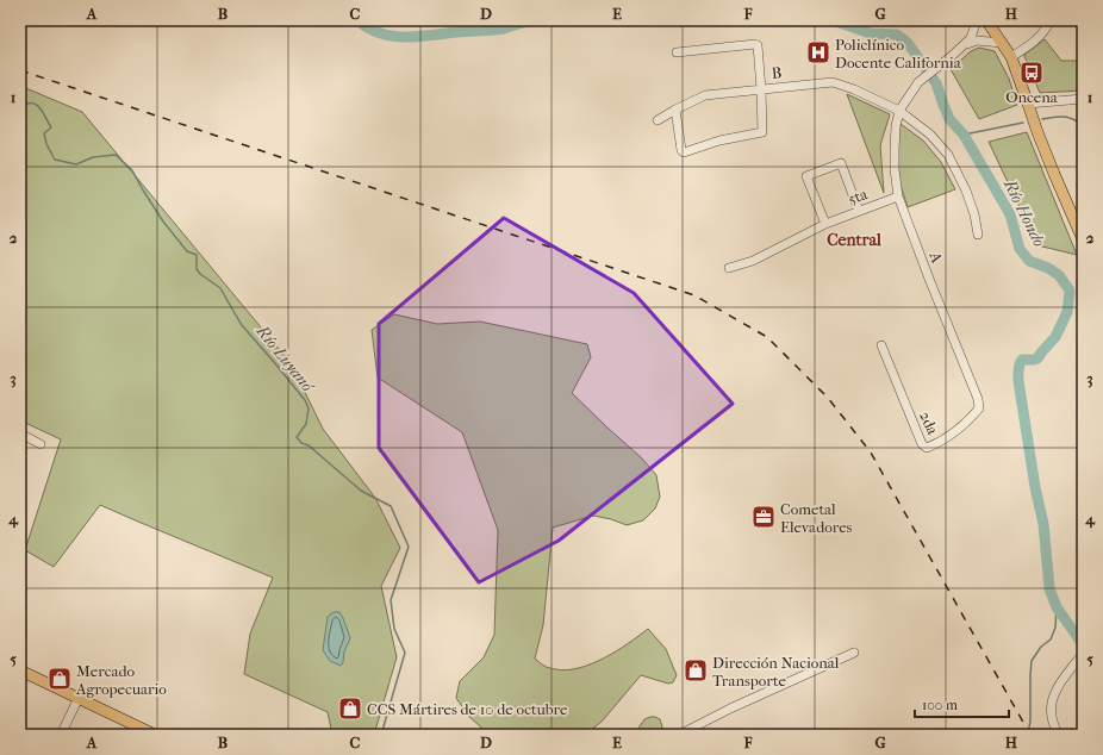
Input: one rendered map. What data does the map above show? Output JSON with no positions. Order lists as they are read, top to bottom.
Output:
{
  "streets": {
    "street": [
      "B",
      "5ta",
      "A",
      "2da"
    ]
  },
  "crossings": [
    ["B", "A"],
    ["5ta", "A"],
    ["A", "2da"]
  ],
  "districts": ["Central"],
  "water": ["Río Hondo", "Río Luyanó"],
  "places": {
    "hospital": ["Policlínico Docente California"],
    "bus stop": ["Oncena"],
    "office": ["Cometal Elevadores"],
    "shop": ["Dirección Nacional Transporte", "Mercado Agropecuario", "CCS Mártires de 10 de octubre"]
  },
  "scale_bar": "100 m",
  "grid": {
    "columns": [
      "A",
      "B",
      "C",
      "D",
      "E",
      "F",
      "G",
      "H"
    ],
    "rows": [
      "1",
      "2",
      "3",
      "4",
      "5"
    ]
  }
}
